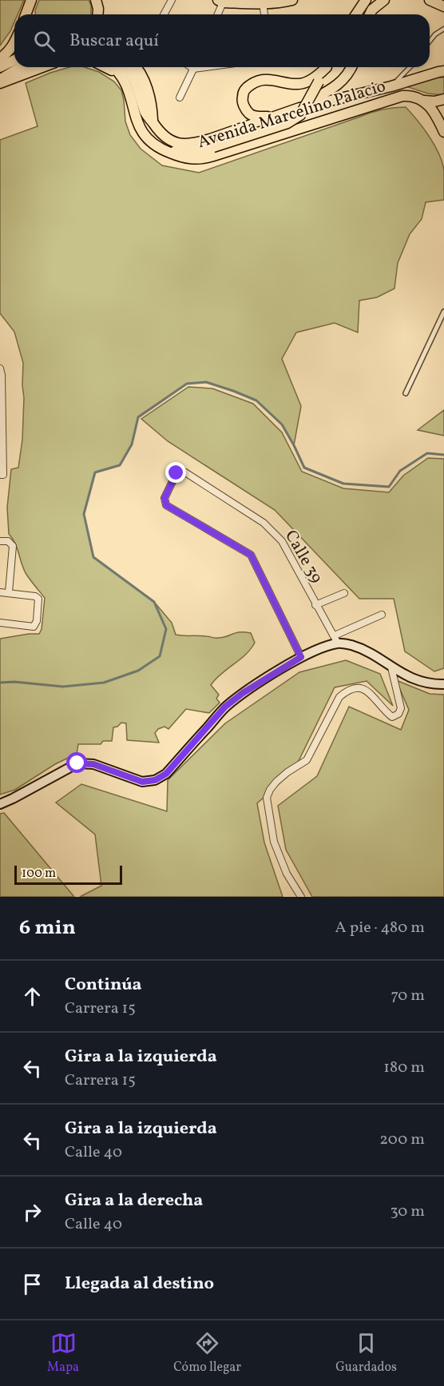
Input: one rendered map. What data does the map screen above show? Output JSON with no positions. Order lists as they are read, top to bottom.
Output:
{
  "streets": {
    "main road": ["Avenida Marcelino Palacio"],
    "street": ["Calle 39"]
  },
  "scale_bar": "100 m",
  "page": {
    "search": "Buscar aquí",
    "scale": "100 m",
    "heading": ["6 min", "A pie · 480 m"],
    "list": [
      ["Continúa", "Carrera 15", "70 m"],
      ["Gira a la izquierda", "Carrera 15", "180 m"],
      ["Gira a la izquierda", "Calle 40", "200 m"],
      ["Gira a la derecha", "Calle 40", "30 m"],
      "Llegada al destino"
    ],
    "nav": ["Mapa", "Cómo llegar", "Guardados"]
  }
}
